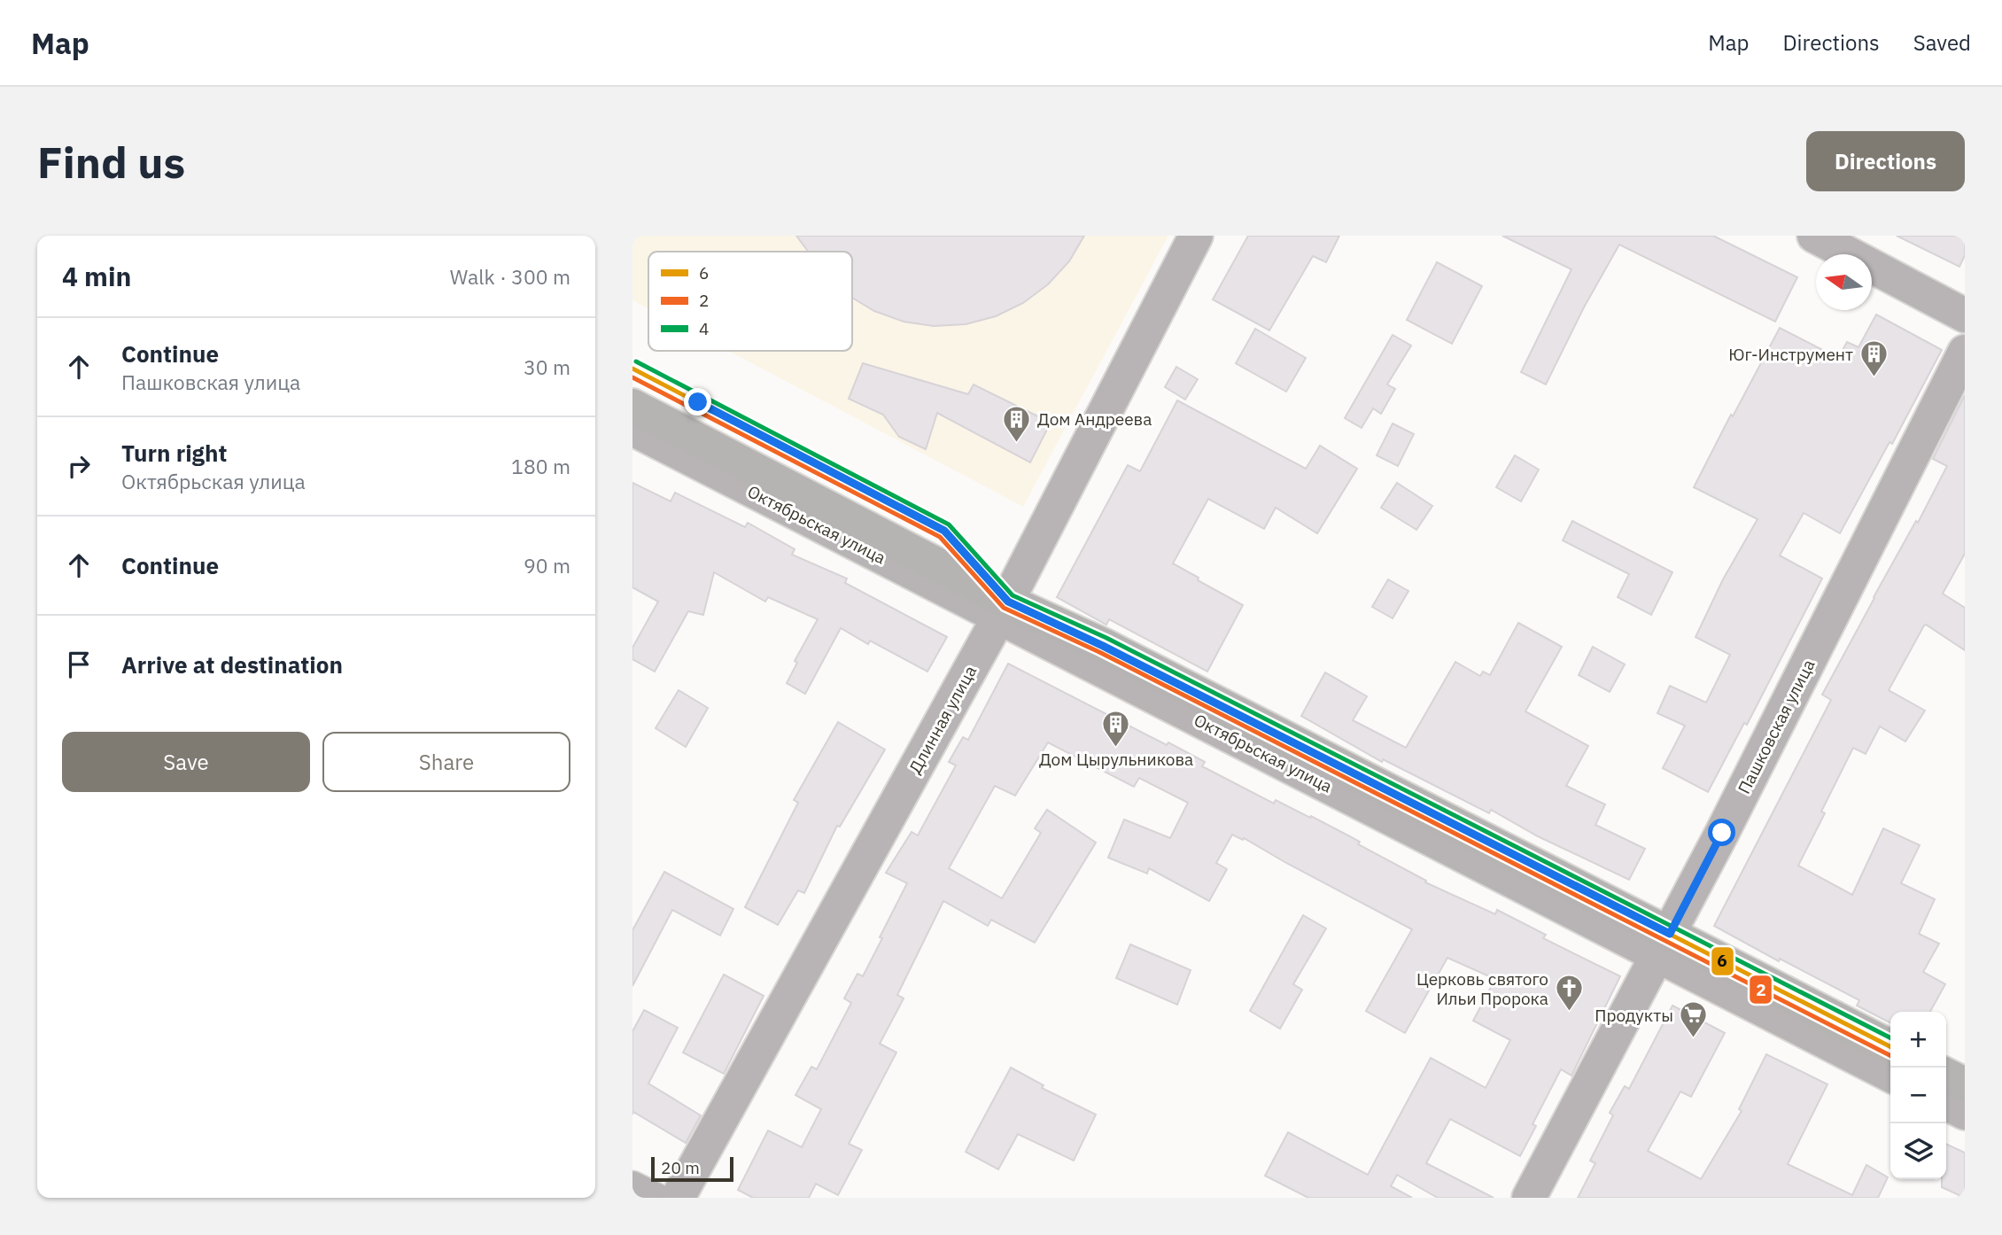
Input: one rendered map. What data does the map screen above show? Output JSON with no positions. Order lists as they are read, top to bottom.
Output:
{
  "streets": {
    "main road": ["Октябрьская улица"],
    "street": ["Длинная улица", "Пашковская улица"]
  },
  "crossings": [
    ["Октябрьская улица", "Длинная улица"],
    ["Октябрьская улица", "Пашковская улица"]
  ],
  "places": {
    "building": ["Юг-Инструмент", "Дом Андреева", "Дом Цырульникова"],
    "church": ["Церковь святого Ильи Пророка"],
    "supermarket": ["Продукты"]
  },
  "lines": ["transit line 4", "transit line 6", "transit line 2"],
  "legend": ["6", "2", "4"],
  "scale_bar": "20 m",
  "north": "left",
  "page": {
    "header": "Map",
    "nav": ["Map", "Directions", "Saved"],
    "buttons": [
      "Directions",
      ["Save", "Share"]
    ],
    "title": "Find us",
    "heading": ["4 min", "Walk · 300 m"],
    "list": [
      ["Continue", "Пашковская улица", "30 m"],
      ["Turn right", "Октябрьская улица", "180 m"],
      ["Continue", "90 m"],
      "Arrive at destination"
    ],
    "map_buttons": ["+", "−"],
    "scale": "20 m"
  }
}
